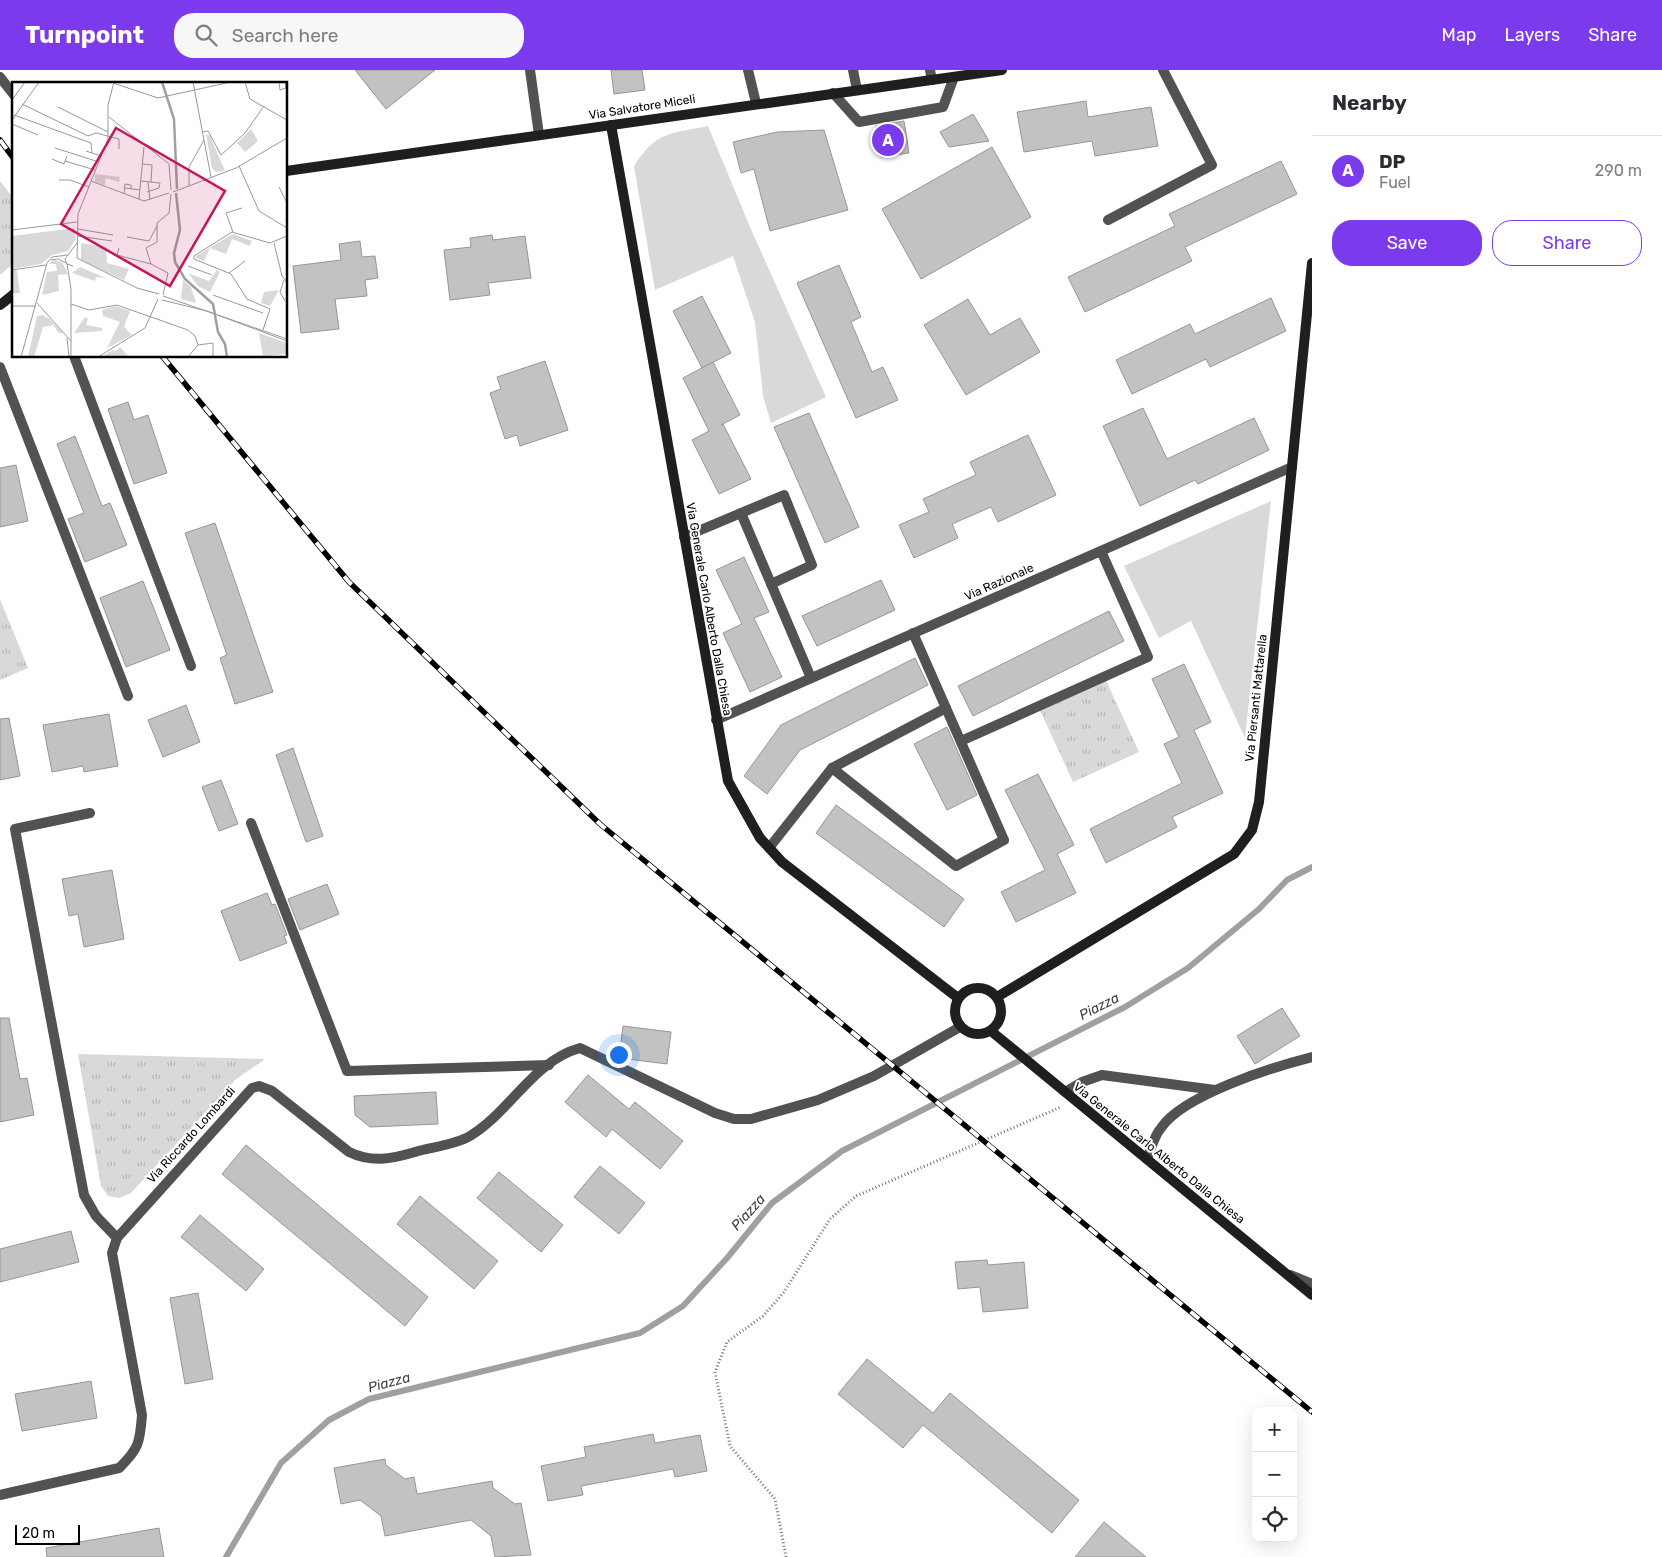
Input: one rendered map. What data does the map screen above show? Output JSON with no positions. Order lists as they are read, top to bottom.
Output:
{
  "streets": {
    "street": [
      "Via Salvatore Miceli",
      "Via Razionale",
      "Via Generale Carlo Alberto Dalla Chiesa",
      "Via Piersanti Mattarella",
      "Via Riccardo Lombardi"
    ]
  },
  "crossings": [
    ["Via Salvatore Miceli", "Via Generale Carlo Alberto Dalla Chiesa"],
    ["Via Razionale", "Via Generale Carlo Alberto Dalla Chiesa"],
    ["Via Razionale", "Via Piersanti Mattarella"],
    ["Via Generale Carlo Alberto Dalla Chiesa", "Via Piersanti Mattarella"],
    ["Via Generale Carlo Alberto Dalla Chiesa", "Via Riccardo Lombardi"],
    ["Via Piersanti Mattarella", "Via Riccardo Lombardi"]
  ],
  "water": ["Piazza"],
  "scale_bar": "20 m",
  "page": {
    "header": "Turnpoint",
    "search": "Search here",
    "nav": ["Map", "Layers", "Share"],
    "heading": "Nearby",
    "pins": "A",
    "list": [
      {
        "mark": "A",
        "name": "DP",
        "note": "Fuel",
        "value": "290 m"
      }
    ],
    "buttons": ["Save", "Share"],
    "map_buttons": ["+", "−"],
    "scale": "20 m"
  }
}
